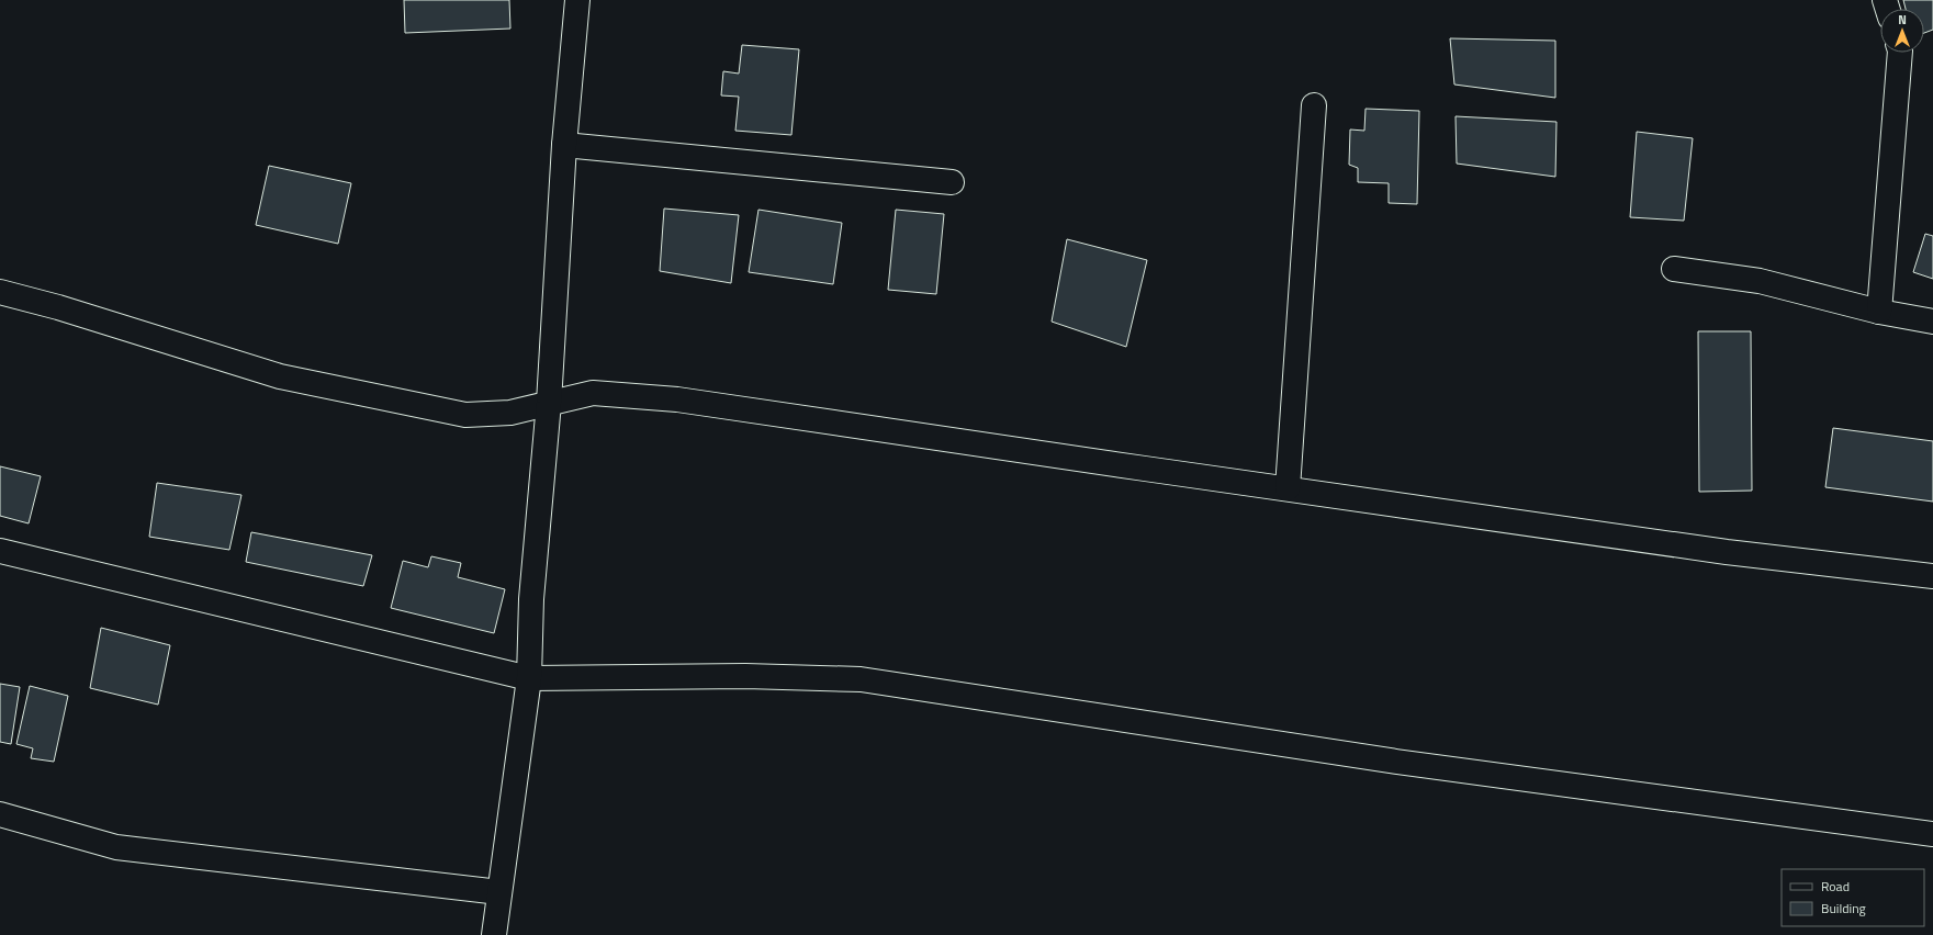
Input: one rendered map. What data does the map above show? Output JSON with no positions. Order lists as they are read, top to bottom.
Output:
{
  "legend": ["Road", "Building"],
  "north": "top"
}
